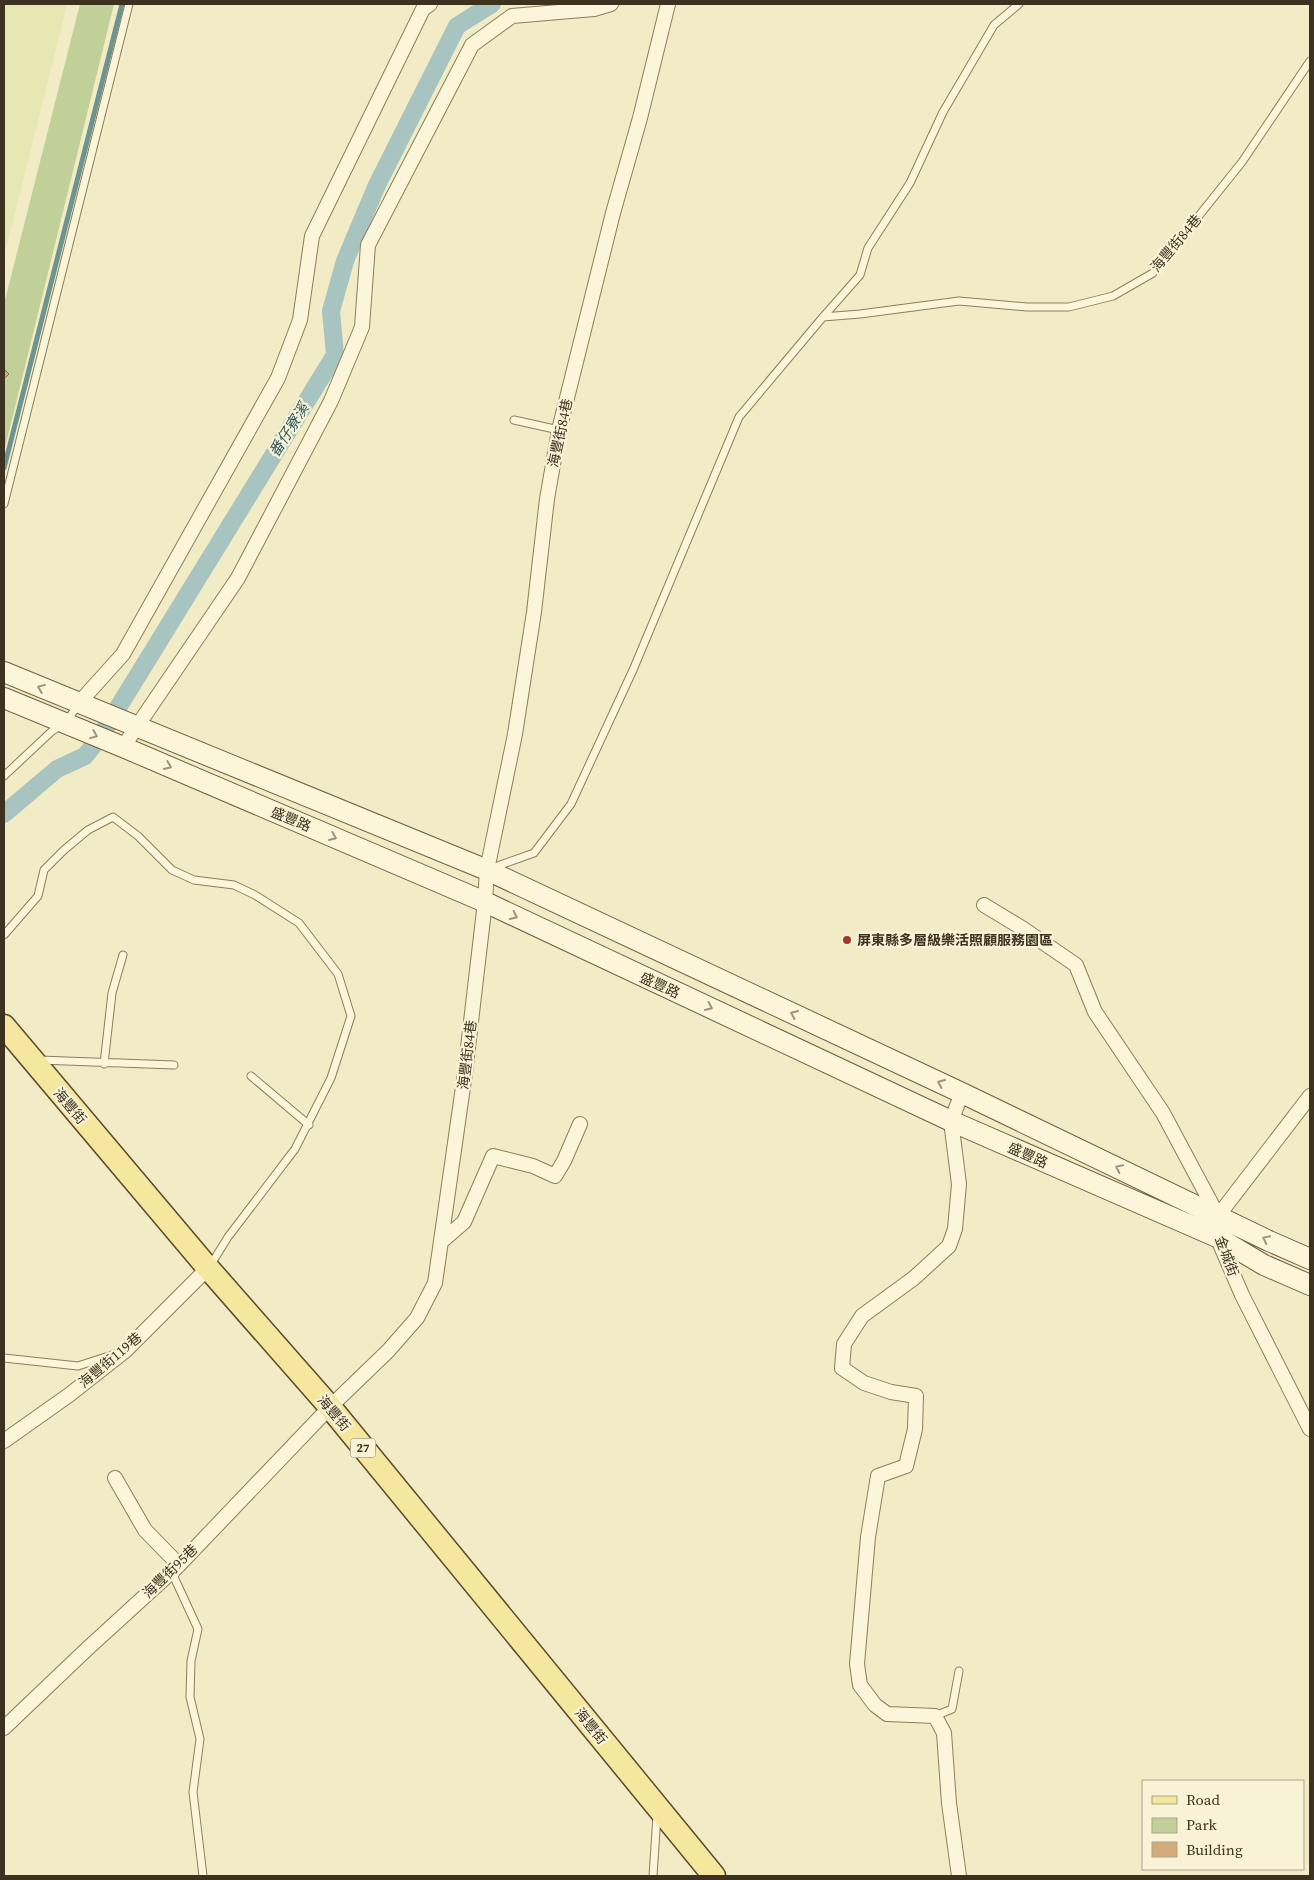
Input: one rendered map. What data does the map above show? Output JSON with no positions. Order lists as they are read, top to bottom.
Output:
{
  "streets": {
    "main road": ["海豐街", "27"],
    "street": [
      "海豐街84巷",
      "盛豐路",
      "金城街",
      "海豐街119巷",
      "海豐街95巷"
    ]
  },
  "crossings": [
    ["海豐街84巷", "盛豐路"],
    ["海豐街84巷", "海豐街"],
    ["海豐街84巷", "海豐街95巷"],
    ["盛豐路", "金城街"],
    ["海豐街", "海豐街119巷"],
    ["海豐街", "海豐街95巷"]
  ],
  "water": ["番仔寮溪"],
  "places": ["屏東縣多層級樂活照顧服務園區"],
  "legend": ["Road", "Park", "Building"]
}
